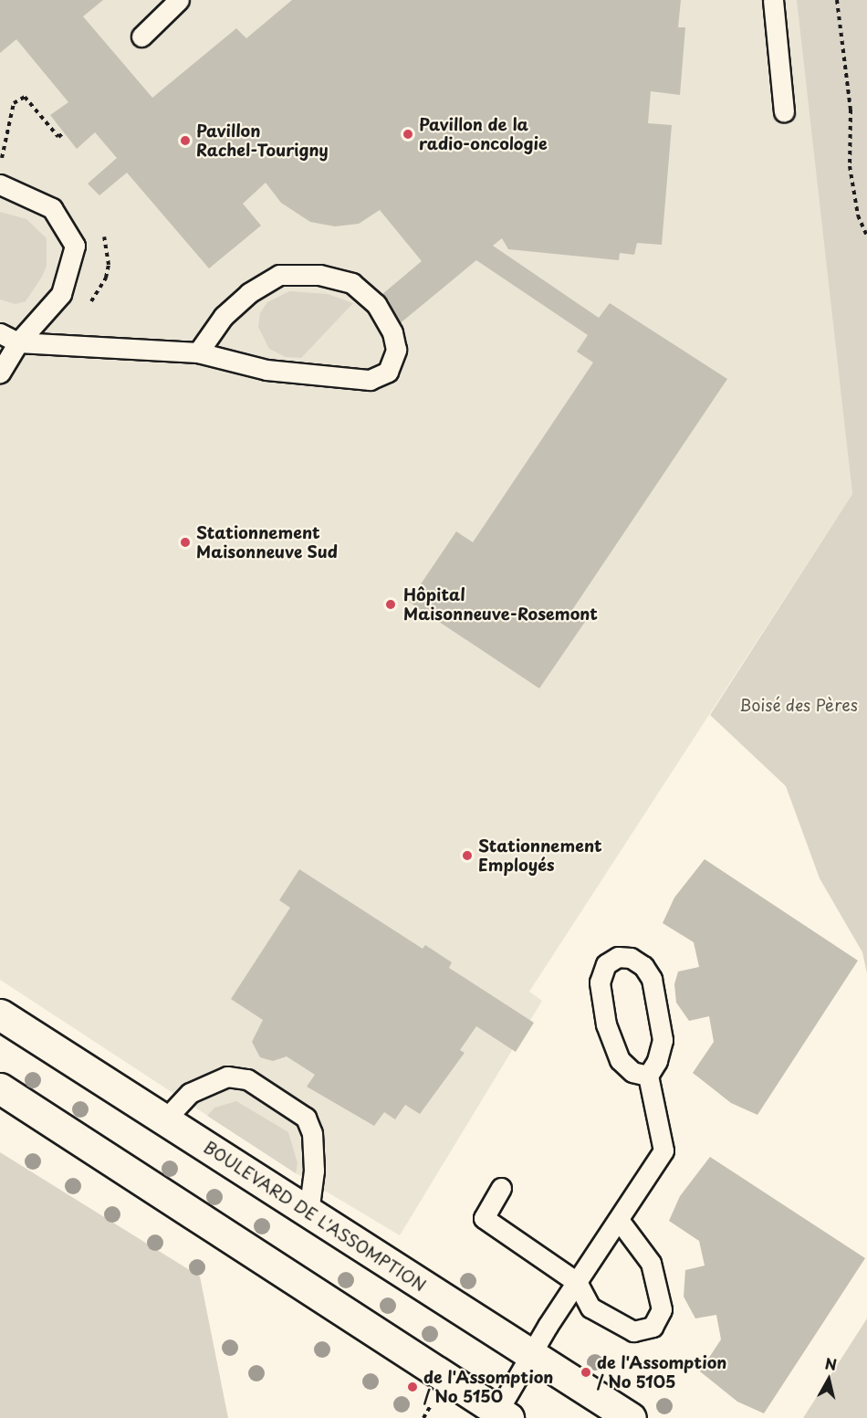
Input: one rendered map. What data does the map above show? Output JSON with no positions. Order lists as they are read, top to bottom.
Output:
{
  "streets": {
    "street": ["BOULEVARD DE L'ASSOMPTION"]
  },
  "parks": ["Boisé des Pères"],
  "places": [
    "Pavillon de la radio-oncologie",
    "Pavillon Rachel-Tourigny",
    "Stationnement Maisonneuve Sud",
    "Hôpital Maisonneuve-Rosemont",
    "Stationnement Employés",
    "de l'Assomption / No 5105",
    "de l'Assomption / No 5150"
  ],
  "north": "top"
}
